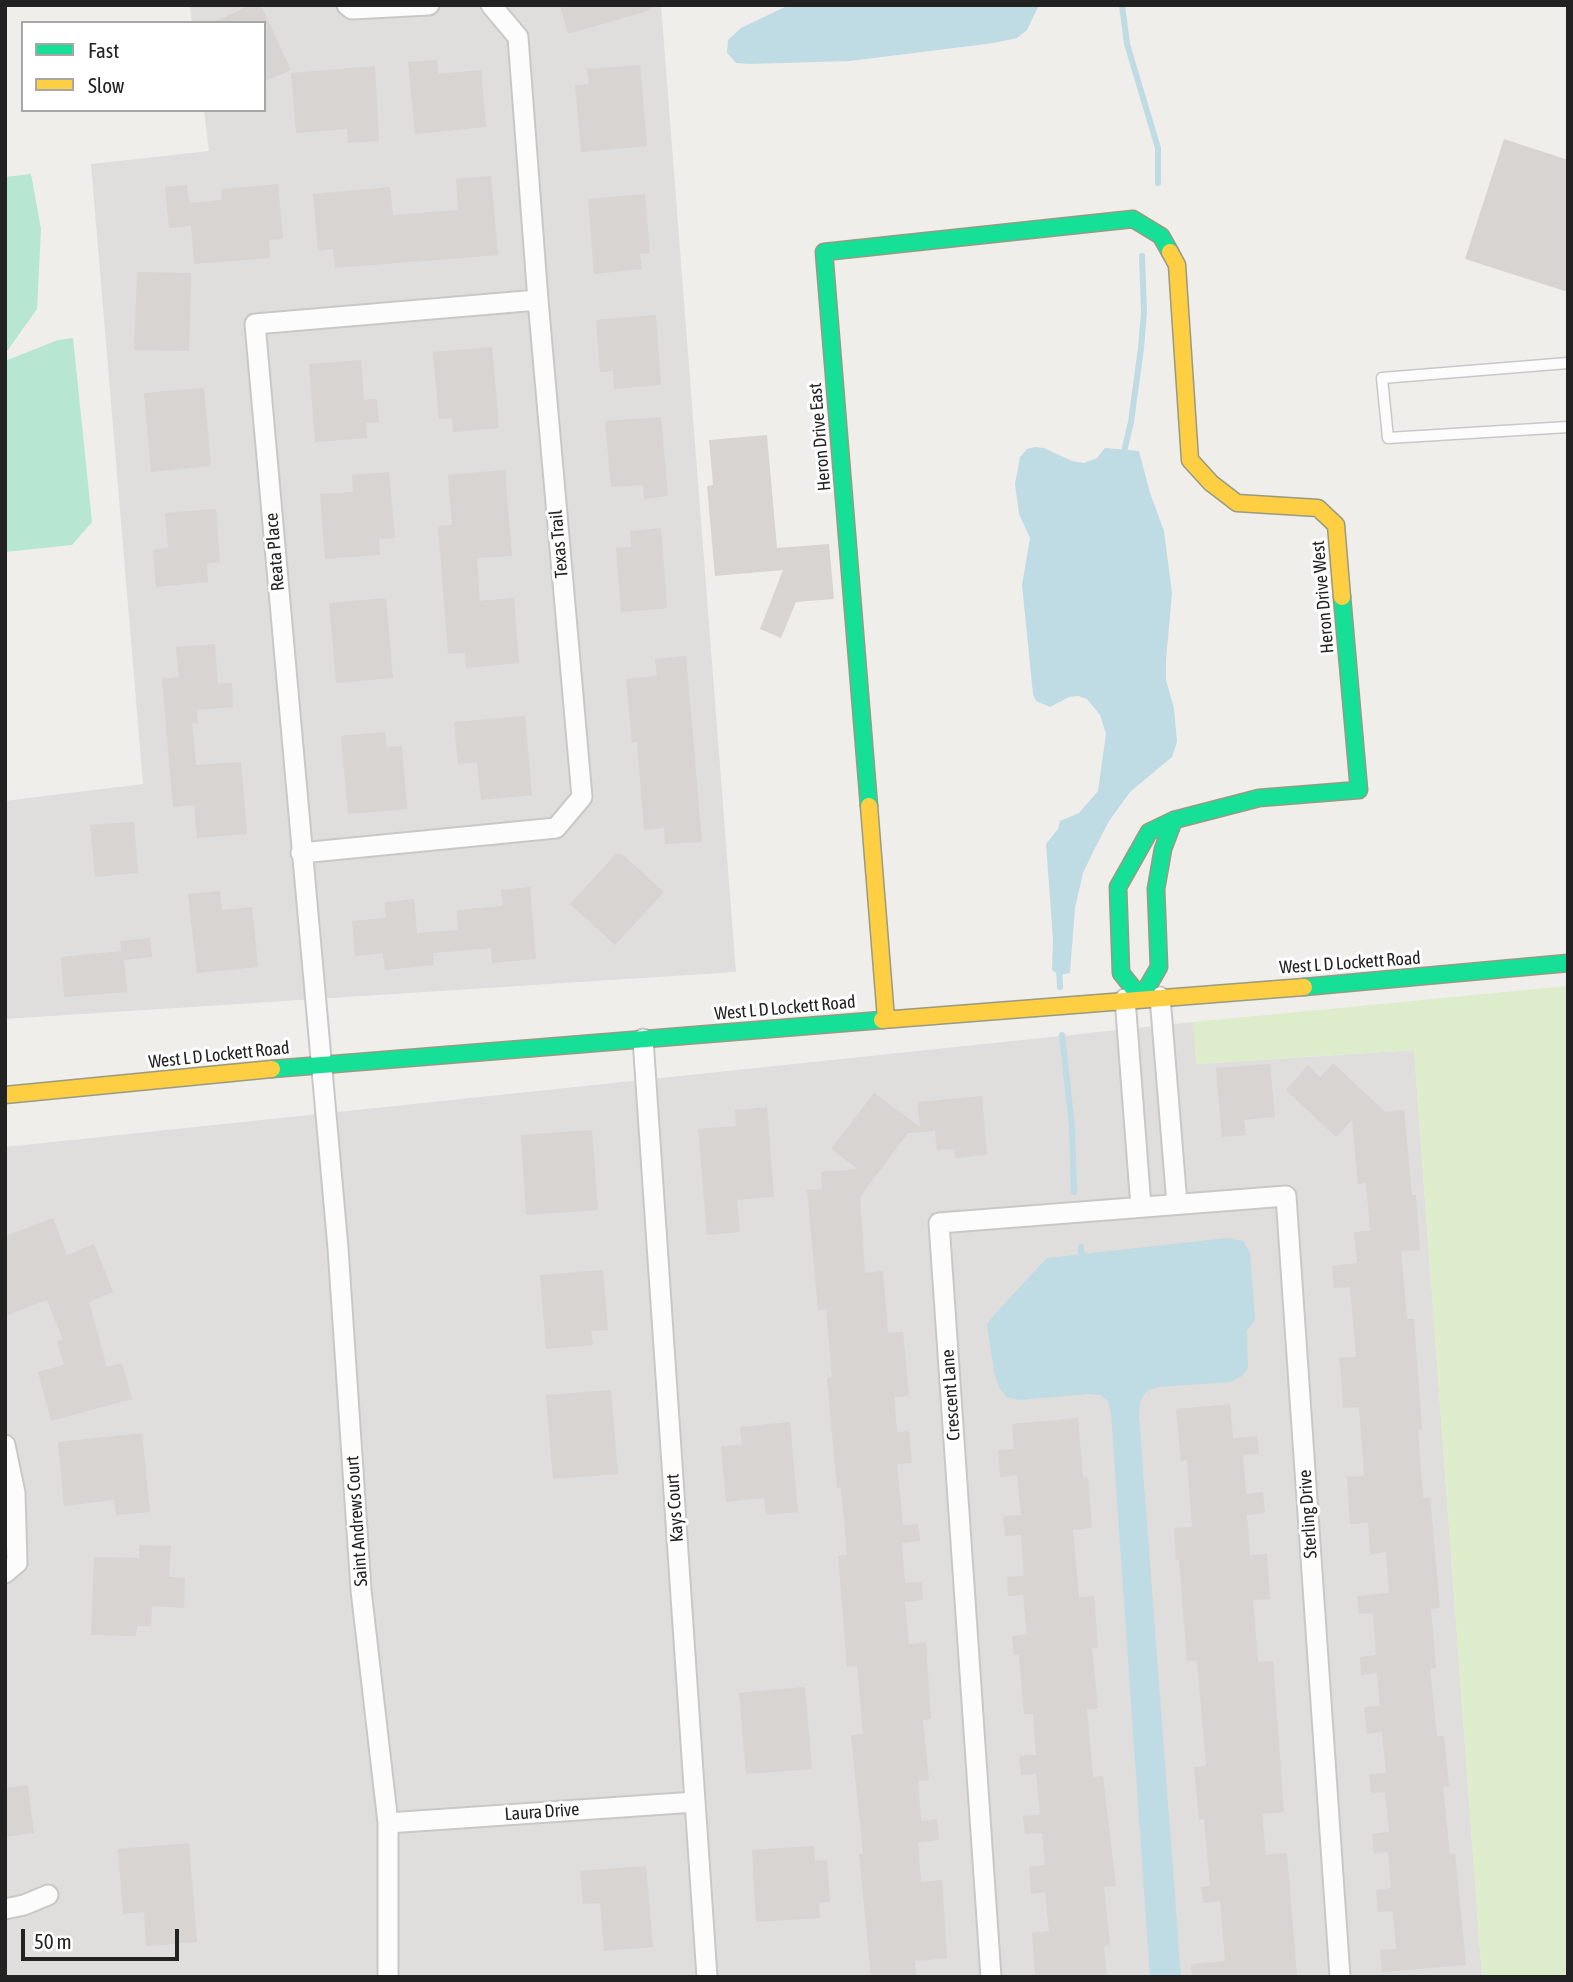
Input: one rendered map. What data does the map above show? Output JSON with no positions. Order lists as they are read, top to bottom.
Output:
{
  "streets": {
    "street": [
      "Heron Drive East",
      "Texas Trail",
      "Reata Place",
      "Heron Drive West",
      "West L D Lockett Road",
      "Crescent Lane",
      "Kays Court",
      "Sterling Drive",
      "Saint Andrews Court",
      "Laura Drive"
    ]
  },
  "crossings": [
    ["Heron Drive East", "Heron Drive West"],
    ["Heron Drive East", "West L D Lockett Road"],
    ["Texas Trail", "Reata Place"],
    ["Reata Place", "West L D Lockett Road"],
    ["Reata Place", "Saint Andrews Court"],
    ["Heron Drive West", "West L D Lockett Road"],
    ["West L D Lockett Road", "Kays Court"],
    ["West L D Lockett Road", "Saint Andrews Court"],
    ["Crescent Lane", "Sterling Drive"],
    ["Kays Court", "Laura Drive"],
    ["Saint Andrews Court", "Laura Drive"]
  ],
  "legend": ["Fast", "Slow"],
  "scale_bar": "50 m"
}
